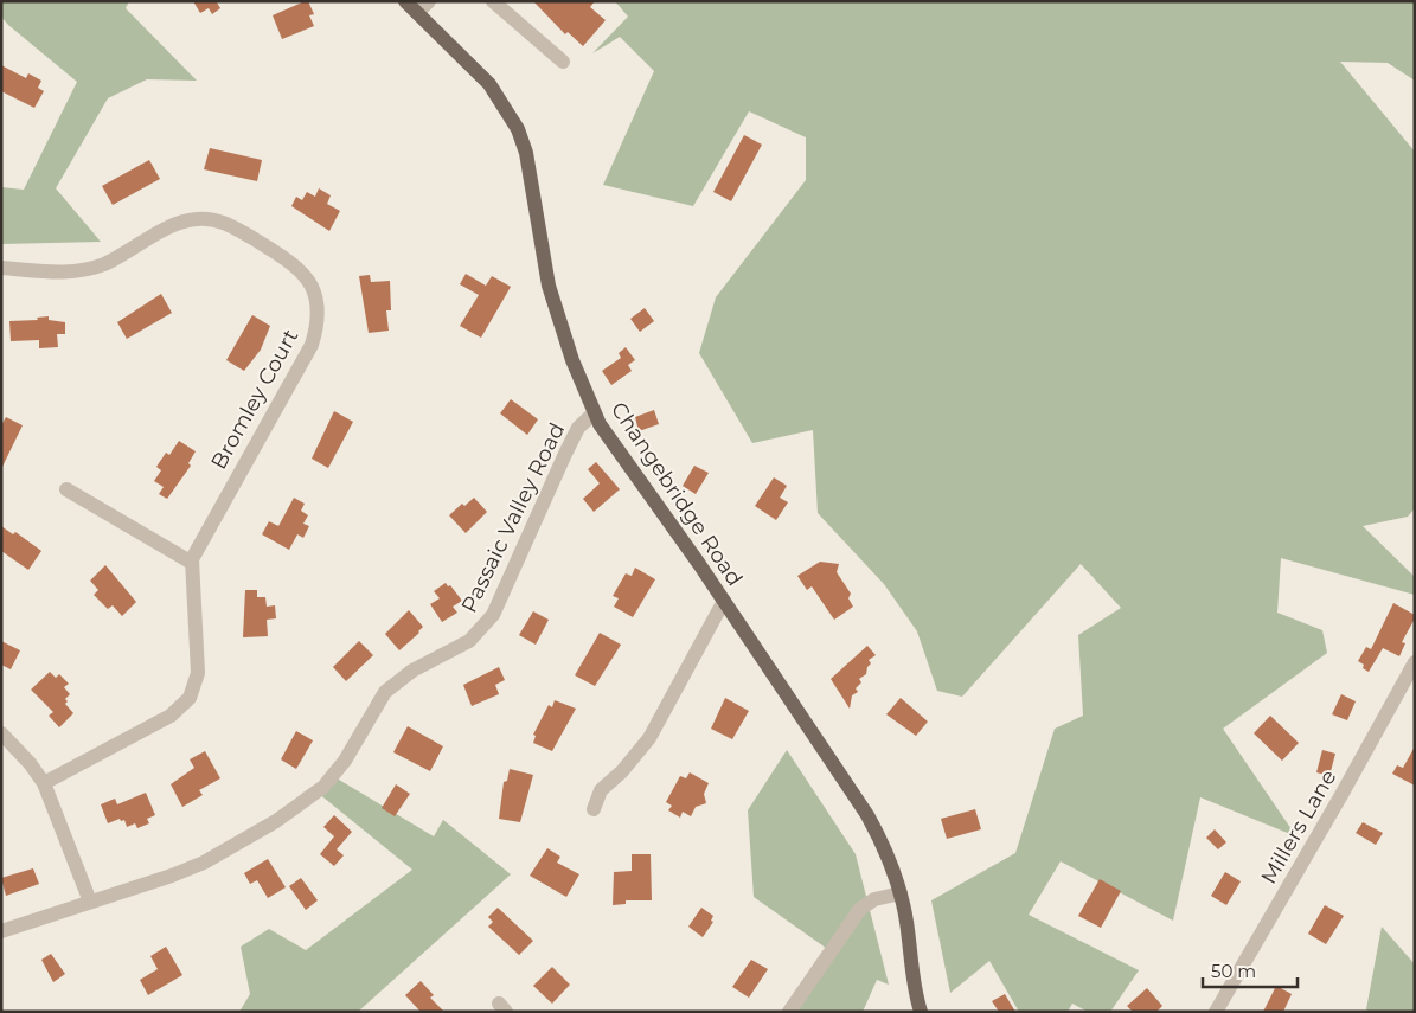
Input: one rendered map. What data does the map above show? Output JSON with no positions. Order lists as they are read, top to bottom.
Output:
{
  "streets": {
    "main road": ["Changebridge Road"],
    "street": ["Bromley Court", "Passaic Valley Road", "Millers Lane"]
  },
  "crossings": [
    ["Changebridge Road", "Passaic Valley Road"]
  ],
  "scale_bar": "50 m"
}
